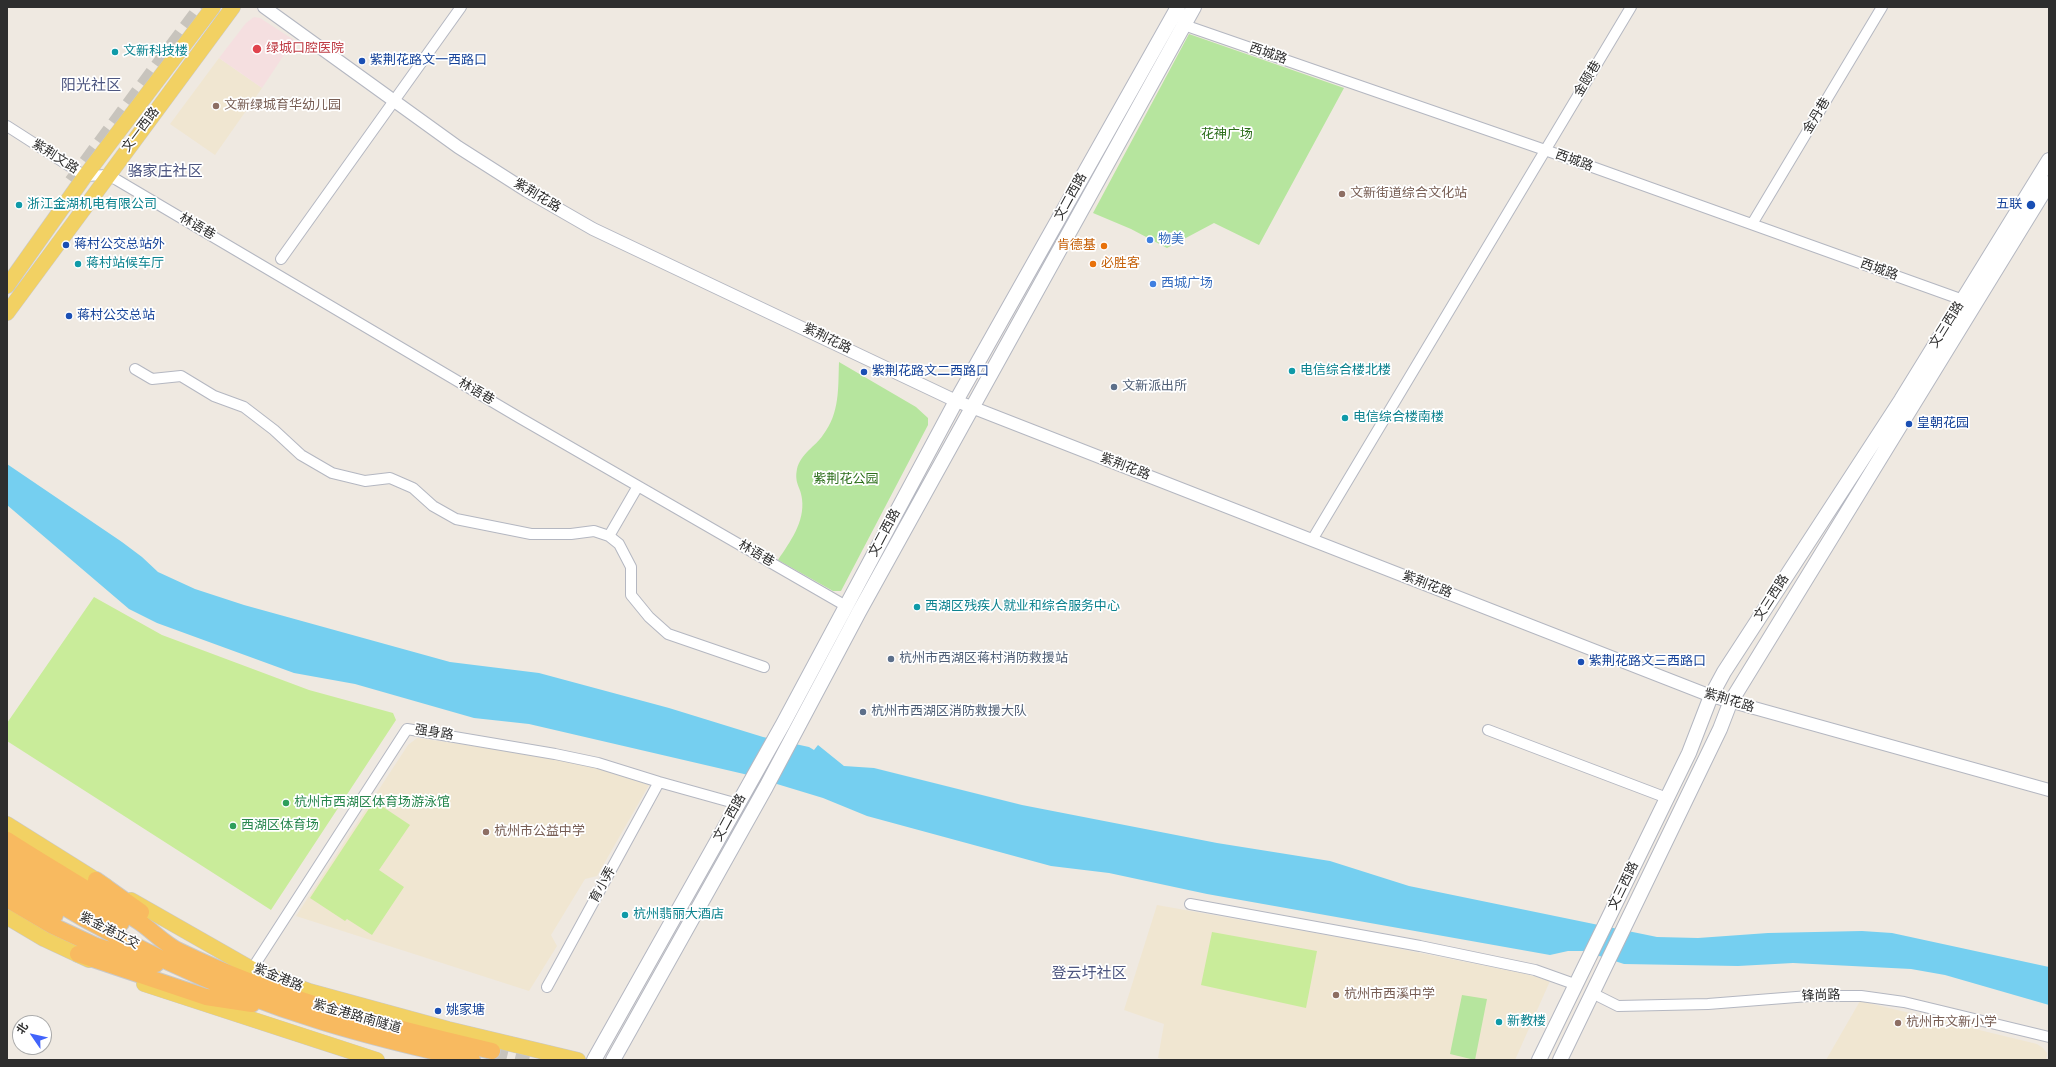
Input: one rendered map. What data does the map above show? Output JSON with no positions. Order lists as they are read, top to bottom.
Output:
{
  "streets": {
    "highway": ["紫金港立交", "紫金港路南隧道"],
    "main road": [
      "文一西路",
      "文二西路",
      "文三西路",
      "紫金港路"
    ],
    "street": [
      "西城路",
      "金颐巷",
      "金丹巷",
      "紫荆文路",
      "紫荆花路",
      "林语巷",
      "强身路",
      "育小弄",
      "锋尚路"
    ]
  },
  "crossings": [
    ["西城路", "金颐巷"],
    ["西城路", "金丹巷"],
    ["西城路", "文二西路"],
    ["西城路", "文三西路"],
    ["金颐巷", "紫荆花路"],
    ["文一西路", "紫荆文路"],
    ["文一西路", "林语巷"],
    ["紫荆文路", "林语巷"],
    ["紫荆花路", "文二西路"],
    ["紫荆花路", "文三西路"],
    ["文二西路", "林语巷"],
    ["文二西路", "强身路"],
    ["文三西路", "锋尚路"],
    ["强身路", "育小弄"],
    ["强身路", "紫金港路"],
    ["紫金港立交", "紫金港路南隧道"]
  ],
  "districts": ["阳光社区", "骆家庄社区", "登云圩社区"],
  "parks": ["花神广场", "紫荆花公园"],
  "places": [
    "绿城口腔医院",
    "文新科技楼",
    "紫荆花路文一西路口",
    "文新绿城育华幼儿园",
    "文新街道综合文化站",
    "浙江金湖机电有限公司",
    "五联",
    "物美",
    "蒋村公交总站外",
    "肯德基",
    "蒋村站候车厅",
    "必胜客",
    "西城广场",
    "蒋村公交总站",
    "电信综合楼北楼",
    "紫荆花路文二西路口",
    "文新派出所",
    "电信综合楼南楼",
    "皇朝花园",
    "西湖区残疾人就业和综合服务中心",
    "杭州市西湖区蒋村消防救援站",
    "紫荆花路文三西路口",
    "杭州市西湖区消防救援大队",
    "杭州市西湖区体育场游泳馆",
    "西湖区体育场",
    "杭州市公益中学",
    "杭州翡丽大酒店",
    "杭州市西溪中学",
    "姚家塘",
    "新教楼",
    "杭州市文新小学"
  ],
  "north": "top left"
}
